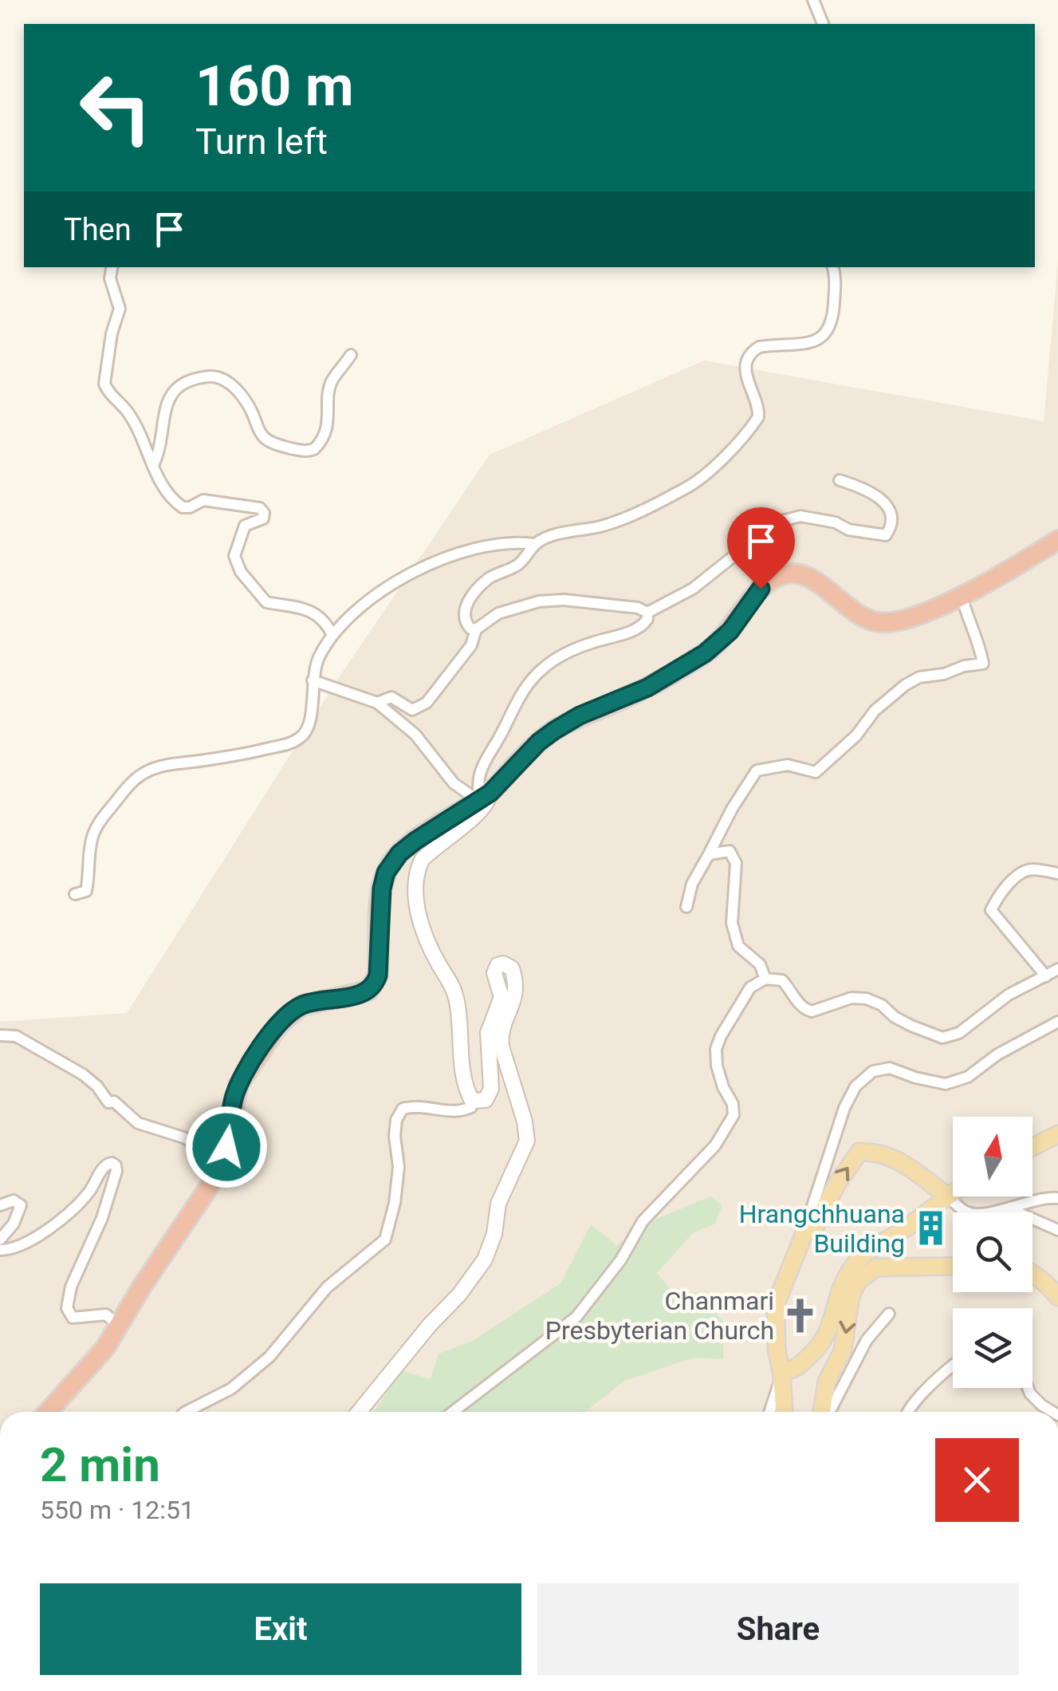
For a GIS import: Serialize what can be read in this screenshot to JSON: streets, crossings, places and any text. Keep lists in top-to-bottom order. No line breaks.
{"places":{"building":["Hrangchhuana Building"],"church":["Chanmari Presbyterian Church"]},"north":"top","page":{"turn":["160 m","Turn left"],"then":"Then","heading":["2 min","550 m · 12:51"],"buttons":["Exit","Share"]}}
